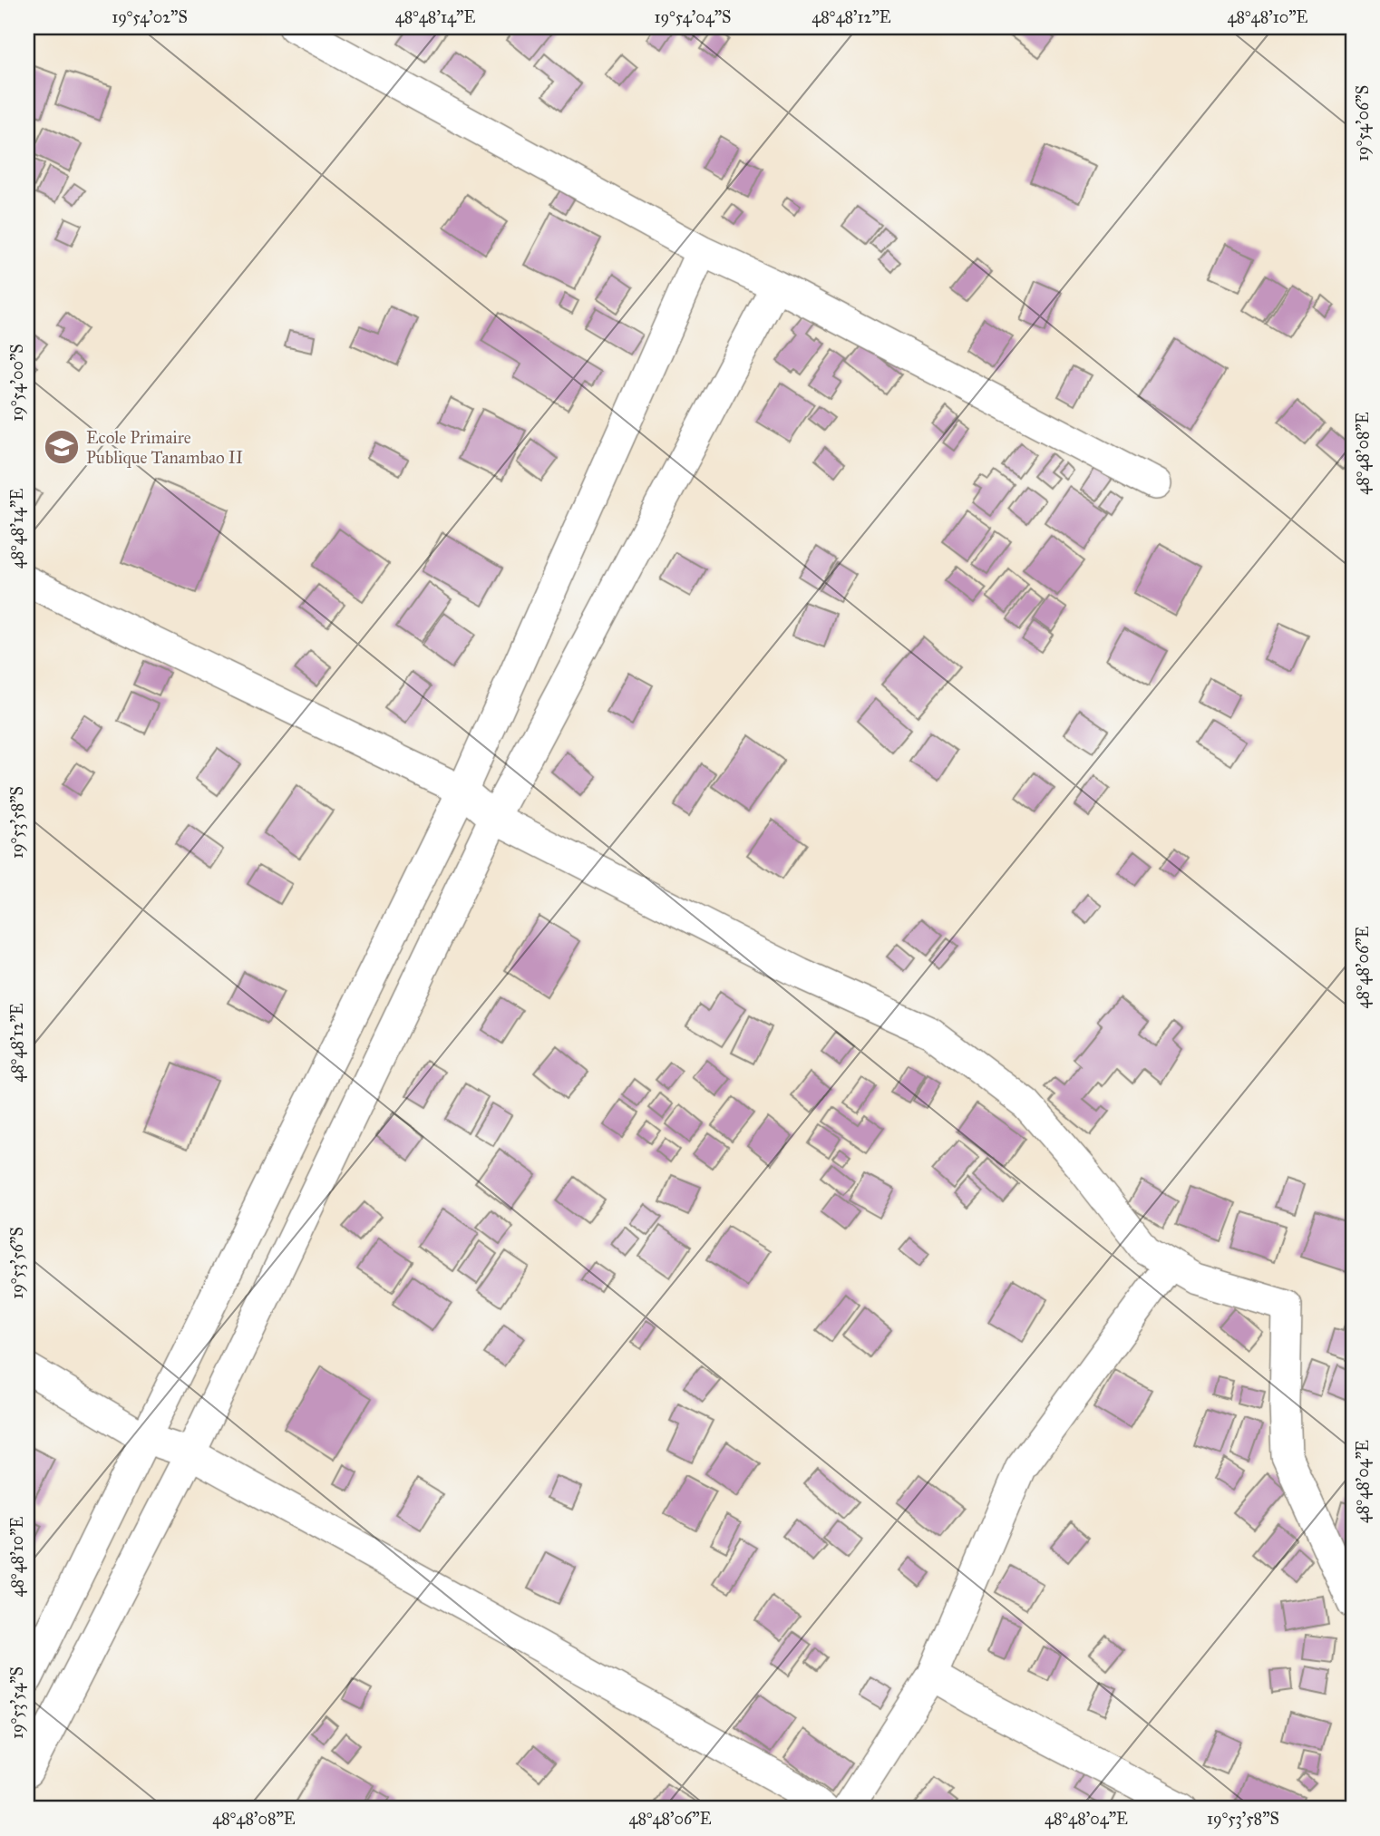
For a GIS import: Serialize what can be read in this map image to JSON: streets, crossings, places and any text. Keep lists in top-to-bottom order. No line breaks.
{"places":{"school or university":["Ecole Primaire Publique Tanambao II"]},"coordinates":["19°54'02\"S","48°48'14\"E","19°54'04\"S","48°48'12\"E","48°48'10\"E","19°54'06\"S","19°54'00\"S","48°48'08\"E","19°53'58\"S","48°48'06\"E","19°53'56\"S","48°48'04\"E","19°53'54\"S"]}
